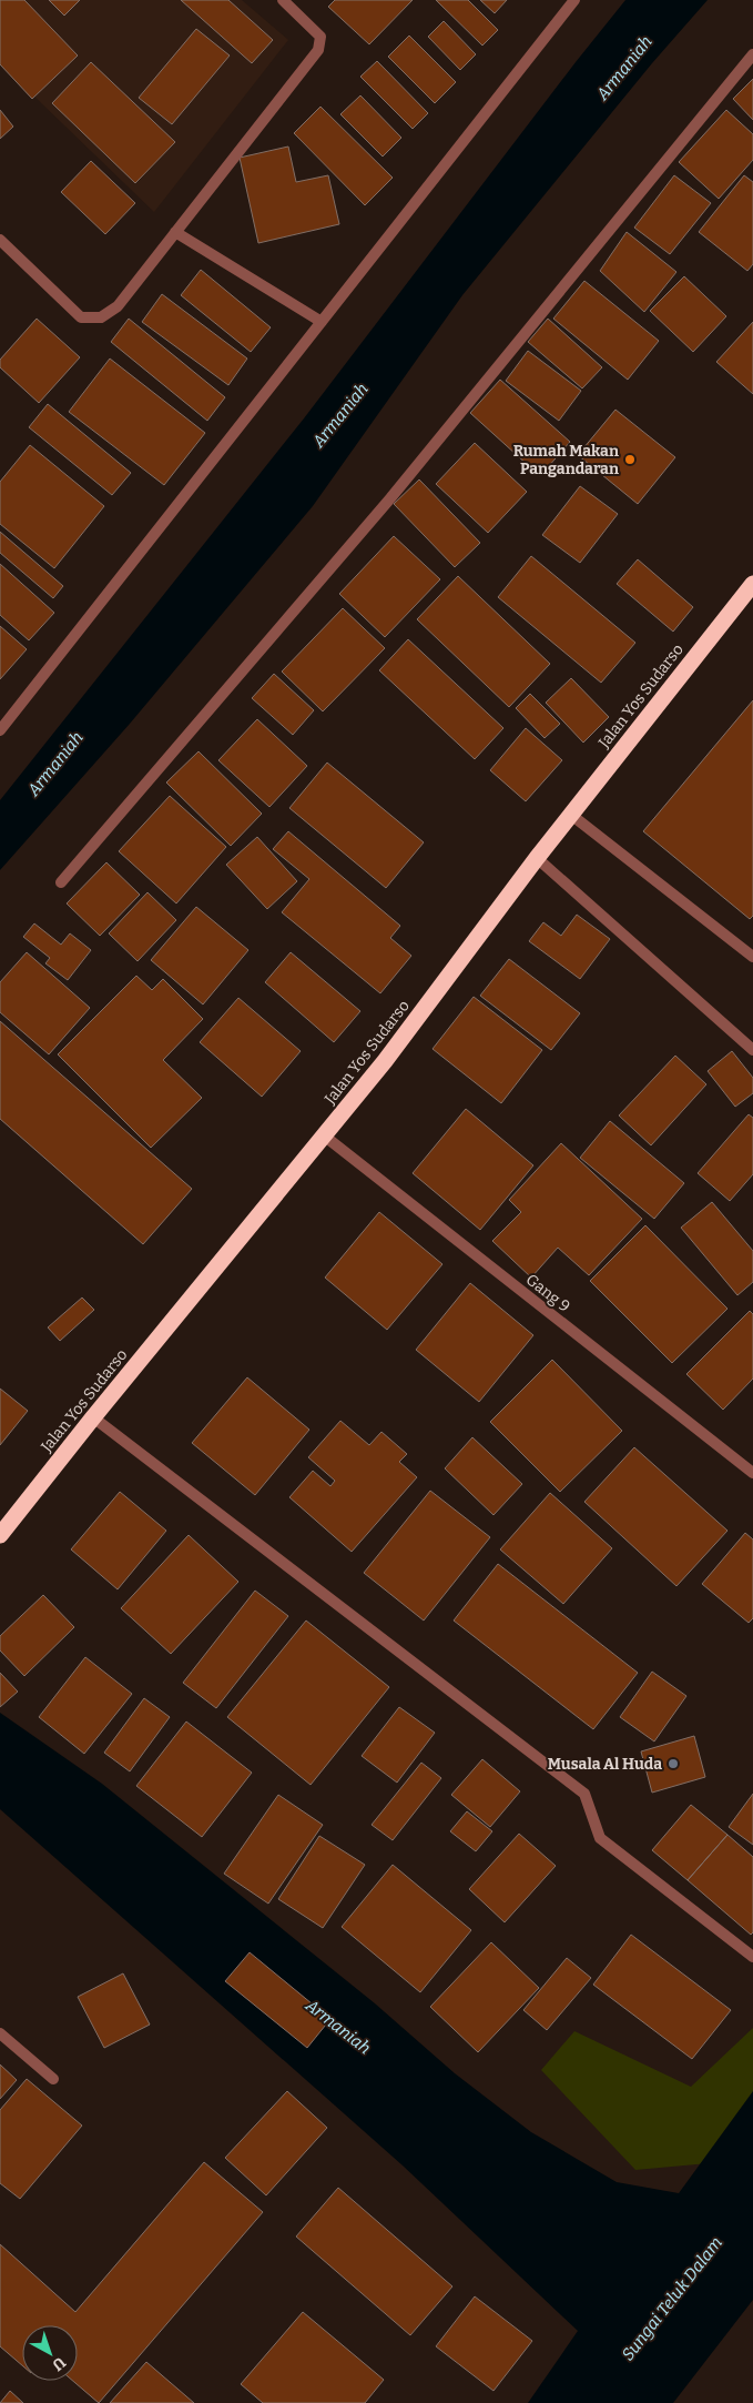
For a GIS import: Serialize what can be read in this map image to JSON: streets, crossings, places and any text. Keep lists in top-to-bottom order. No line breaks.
{"streets":{"highway":["Jalan Yos Sudarso"],"street":["Gang 9"]},"crossings":[["Jalan Yos Sudarso","Gang 9"]],"water":["Armaniah","Sungai Teluk Dalam"],"places":["Rumah Makan Pangandaran","Musala Al Huda"],"north":"bottom right"}
